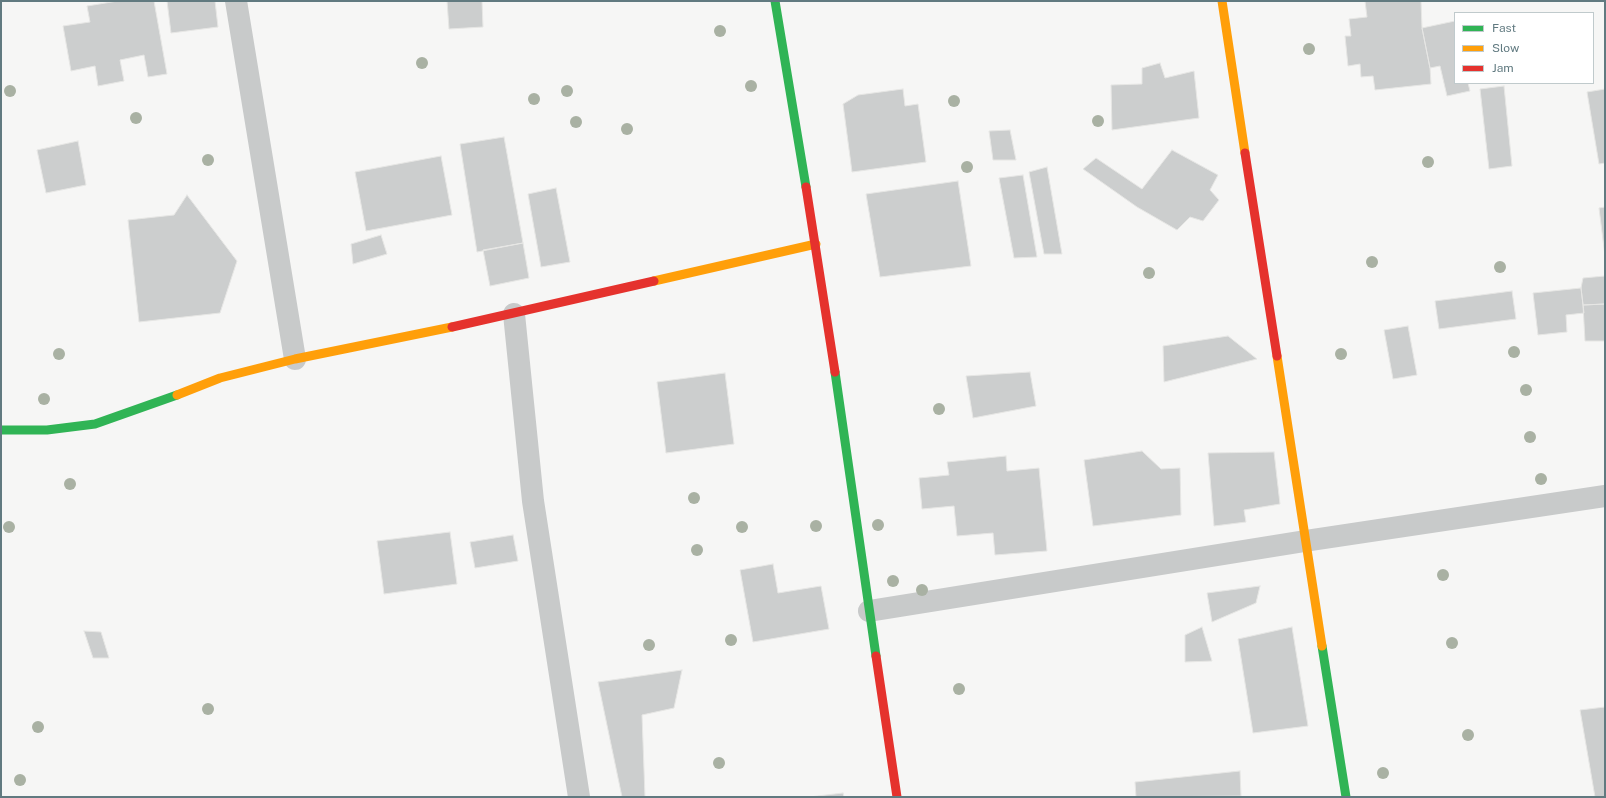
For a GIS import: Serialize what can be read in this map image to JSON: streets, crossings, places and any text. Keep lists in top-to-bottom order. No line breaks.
{"legend":["Fast","Slow","Jam"]}
